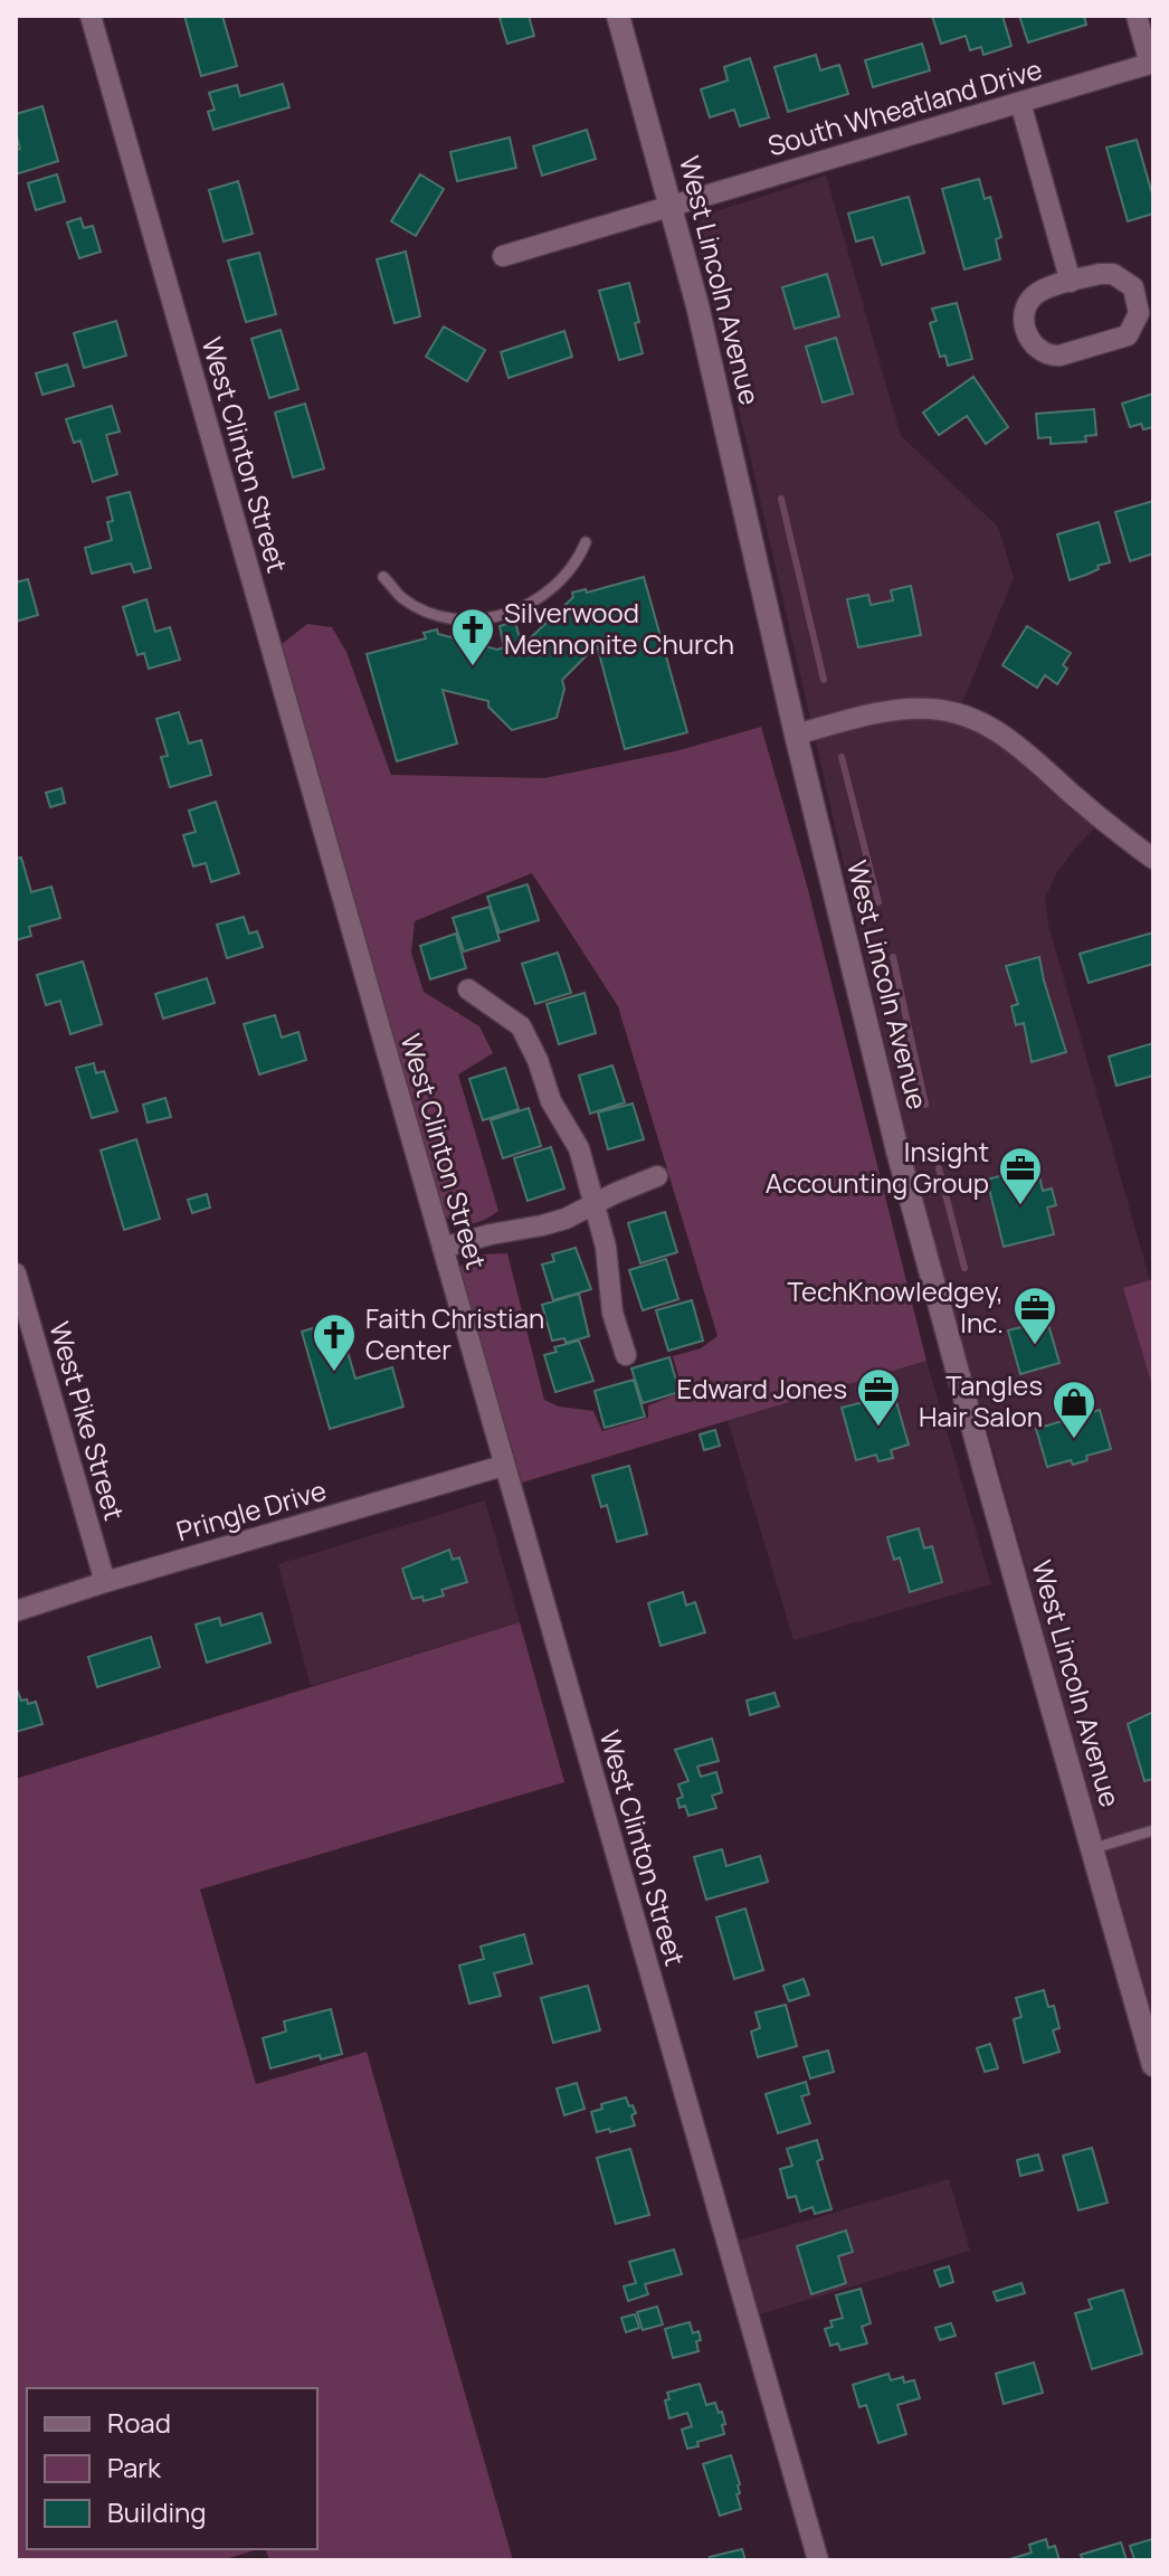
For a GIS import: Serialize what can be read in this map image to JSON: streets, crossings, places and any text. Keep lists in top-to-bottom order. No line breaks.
{"streets":{"street":["South Wheatland Drive","West Lincoln Avenue","West Clinton Street","West Pike Street","Pringle Drive"]},"crossings":[["South Wheatland Drive","West Lincoln Avenue"],["West Clinton Street","Pringle Drive"],["West Pike Street","Pringle Drive"]],"places":{"church":["Silverwood Mennonite Church","Faith Christian Center"],"office":["Insight Accounting Group","TechKnowledgey, Inc.","Edward Jones"],"shop":["Tangles Hair Salon"]},"legend":["Road","Park","Building"]}
